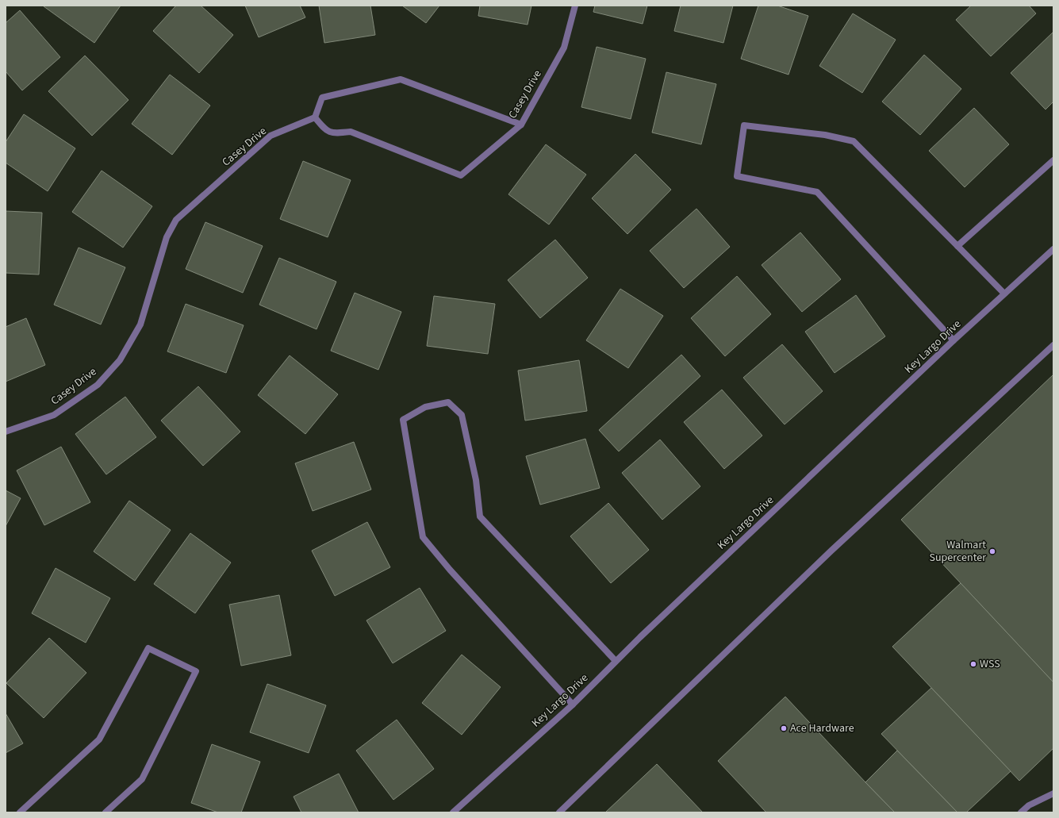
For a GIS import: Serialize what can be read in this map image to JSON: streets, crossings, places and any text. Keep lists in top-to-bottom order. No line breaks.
{"streets":{"street":["Casey Drive","Key Largo Drive"]},"places":["Walmart Supercenter","WSS","Ace Hardware"]}
